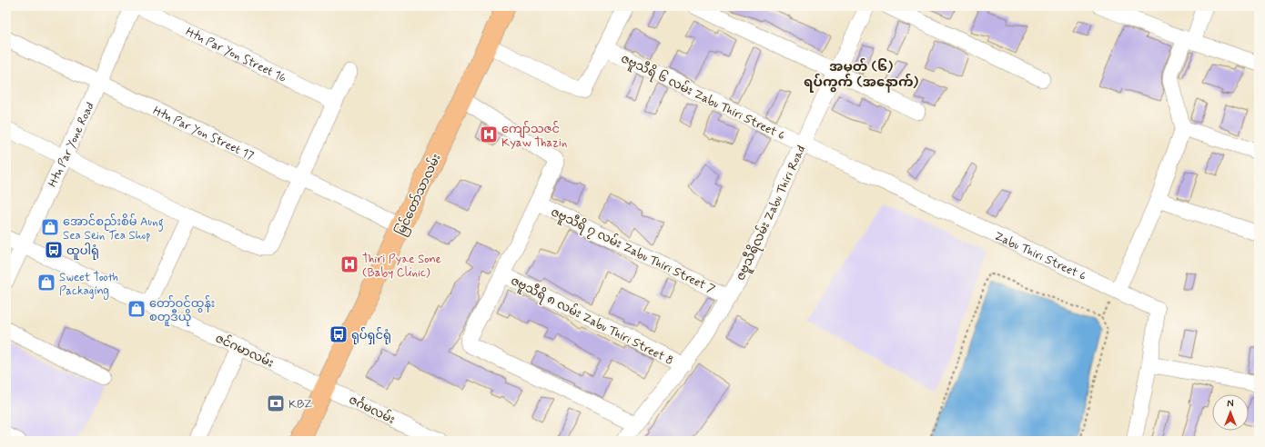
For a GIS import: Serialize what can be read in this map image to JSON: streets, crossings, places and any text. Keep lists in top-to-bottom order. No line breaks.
{"streets":{"main road":["မြင်တော်သာလမ်း"],"street":["Htu Par Yon Street 16","ဇဗူသီရိ ၆ လမ်း Zabu Thiri Street 6","Htu Par Yon Street 17","Htu Par Yone Road","ဇဗူသီရိလမ်း Zabu Thiri Road","ဇဗူသီရိ ၇ လမ်း Zabu Thiri Street 7","Zabu Thiri Street 6","ဇဗူသီရိ ၈ လမ်း Zabu Thiri Street 8","ဇင်ဂမာလမ်း","ဇင်္ဂမလမ်း"]},"crossings":[["ဇဗူသီရိ ၆ လမ်း Zabu Thiri Street 6","ဇဗူသီရိလမ်း Zabu Thiri Road"],["ဇဗူသီရိ ၆ လမ်း Zabu Thiri Street 6","Zabu Thiri Street 6"],["Htu Par Yon Street 17","Htu Par Yone Road"],["Htu Par Yon Street 17","မြင်တော်သာလမ်း"],["Htu Par Yone Road","ဇင်ဂမာလမ်း"],["မြင်တော်သာလမ်း","ဇင်ဂမာလမ်း"],["မြင်တော်သာလမ်း","ဇင်္ဂမလမ်း"],["ဇဗူသီရိလမ်း Zabu Thiri Road","ဇဗူသီရိ ၇ လမ်း Zabu Thiri Street 7"],["ဇဗူသီရိလမ်း Zabu Thiri Road","Zabu Thiri Street 6"],["ဇဗူသီရိလမ်း Zabu Thiri Road","ဇဗူသီရိ ၈ လမ်း Zabu Thiri Street 8"],["ဇင်ဂမာလမ်း","ဇင်္ဂမလမ်း"]],"districts":["အမှတ် (၆) ရပ်ကွက် (အနောက်)"],"places":{"hospital":["ကျော်သဇင် Kyaw Thazin","Thiri Pyae Sone (Baby Clinic)"],"shop":["အောင်စည်းစိမ် Aung Sea Sein Tea Shop","Sweet Tooth Packaging","တော်ဝင်ထွန်း စတူဒီယို"],"bus stop":["ထူပါရုံ","ရုပ်ရှင်ရုံ"],"bank":["KBZ"]},"north":"top"}
